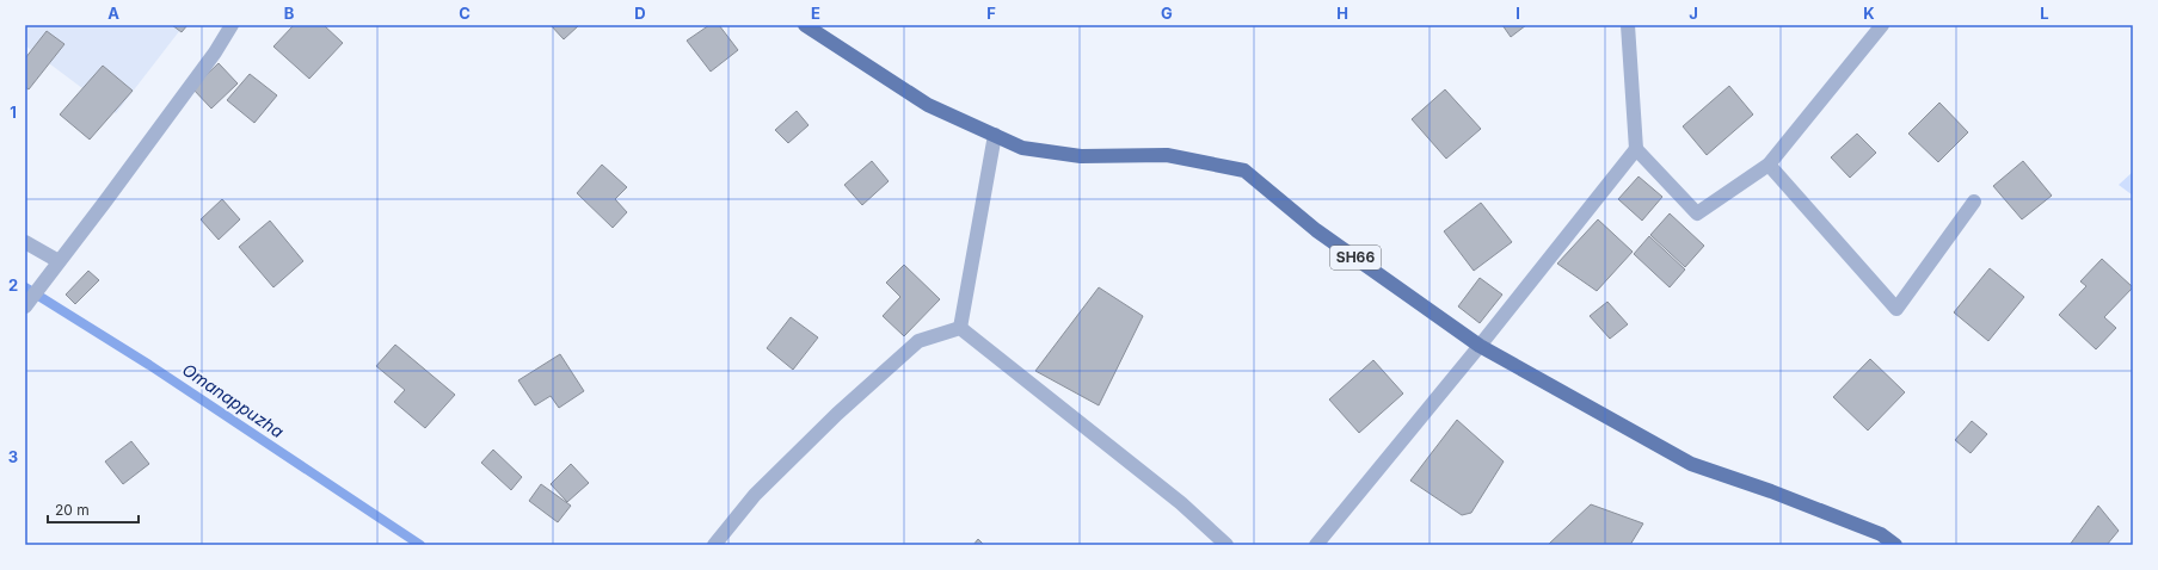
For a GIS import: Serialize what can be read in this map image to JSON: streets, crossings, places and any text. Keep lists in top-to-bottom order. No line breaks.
{"streets":{"main road":["SH66"]},"water":["Omanappuzha"],"scale_bar":"20 m","grid":{"columns":["A","B","C","D","E","F","G","H","I","J","K","L"],"rows":["1","2","3"]}}
